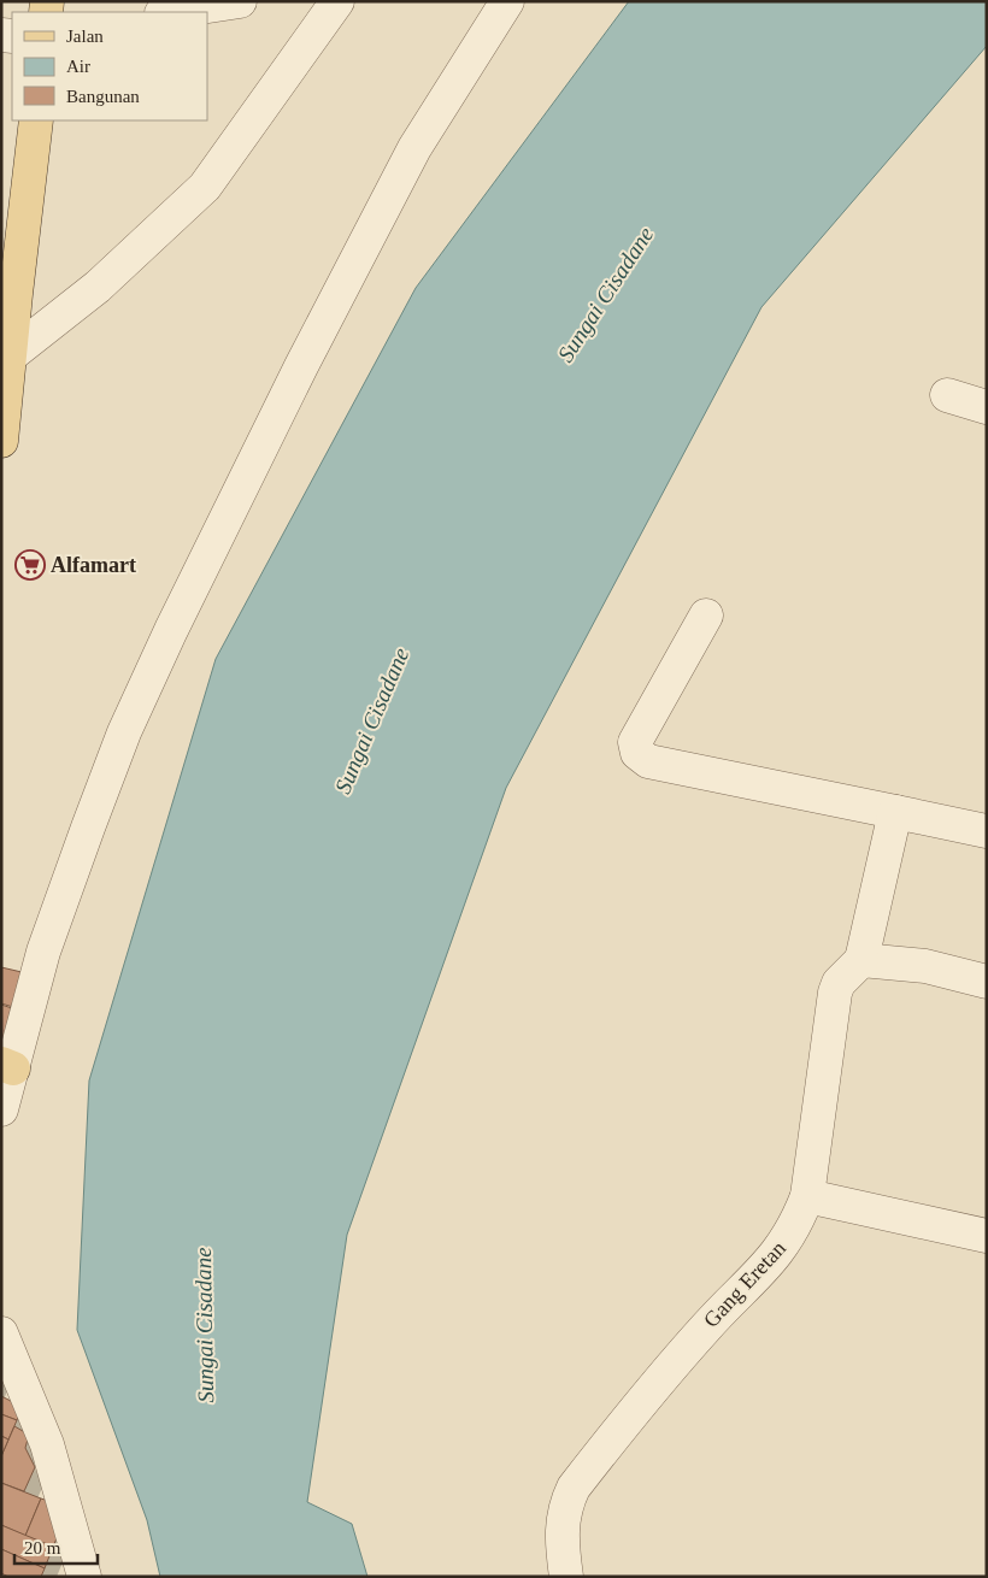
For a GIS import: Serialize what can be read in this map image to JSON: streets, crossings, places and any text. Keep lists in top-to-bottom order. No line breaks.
{"streets":{"street":["Gang Eretan"]},"water":["Sungai Cisadane"],"places":{"supermarket":["Alfamart"]},"legend":["Jalan","Air","Bangunan"],"scale_bar":"20 m"}
